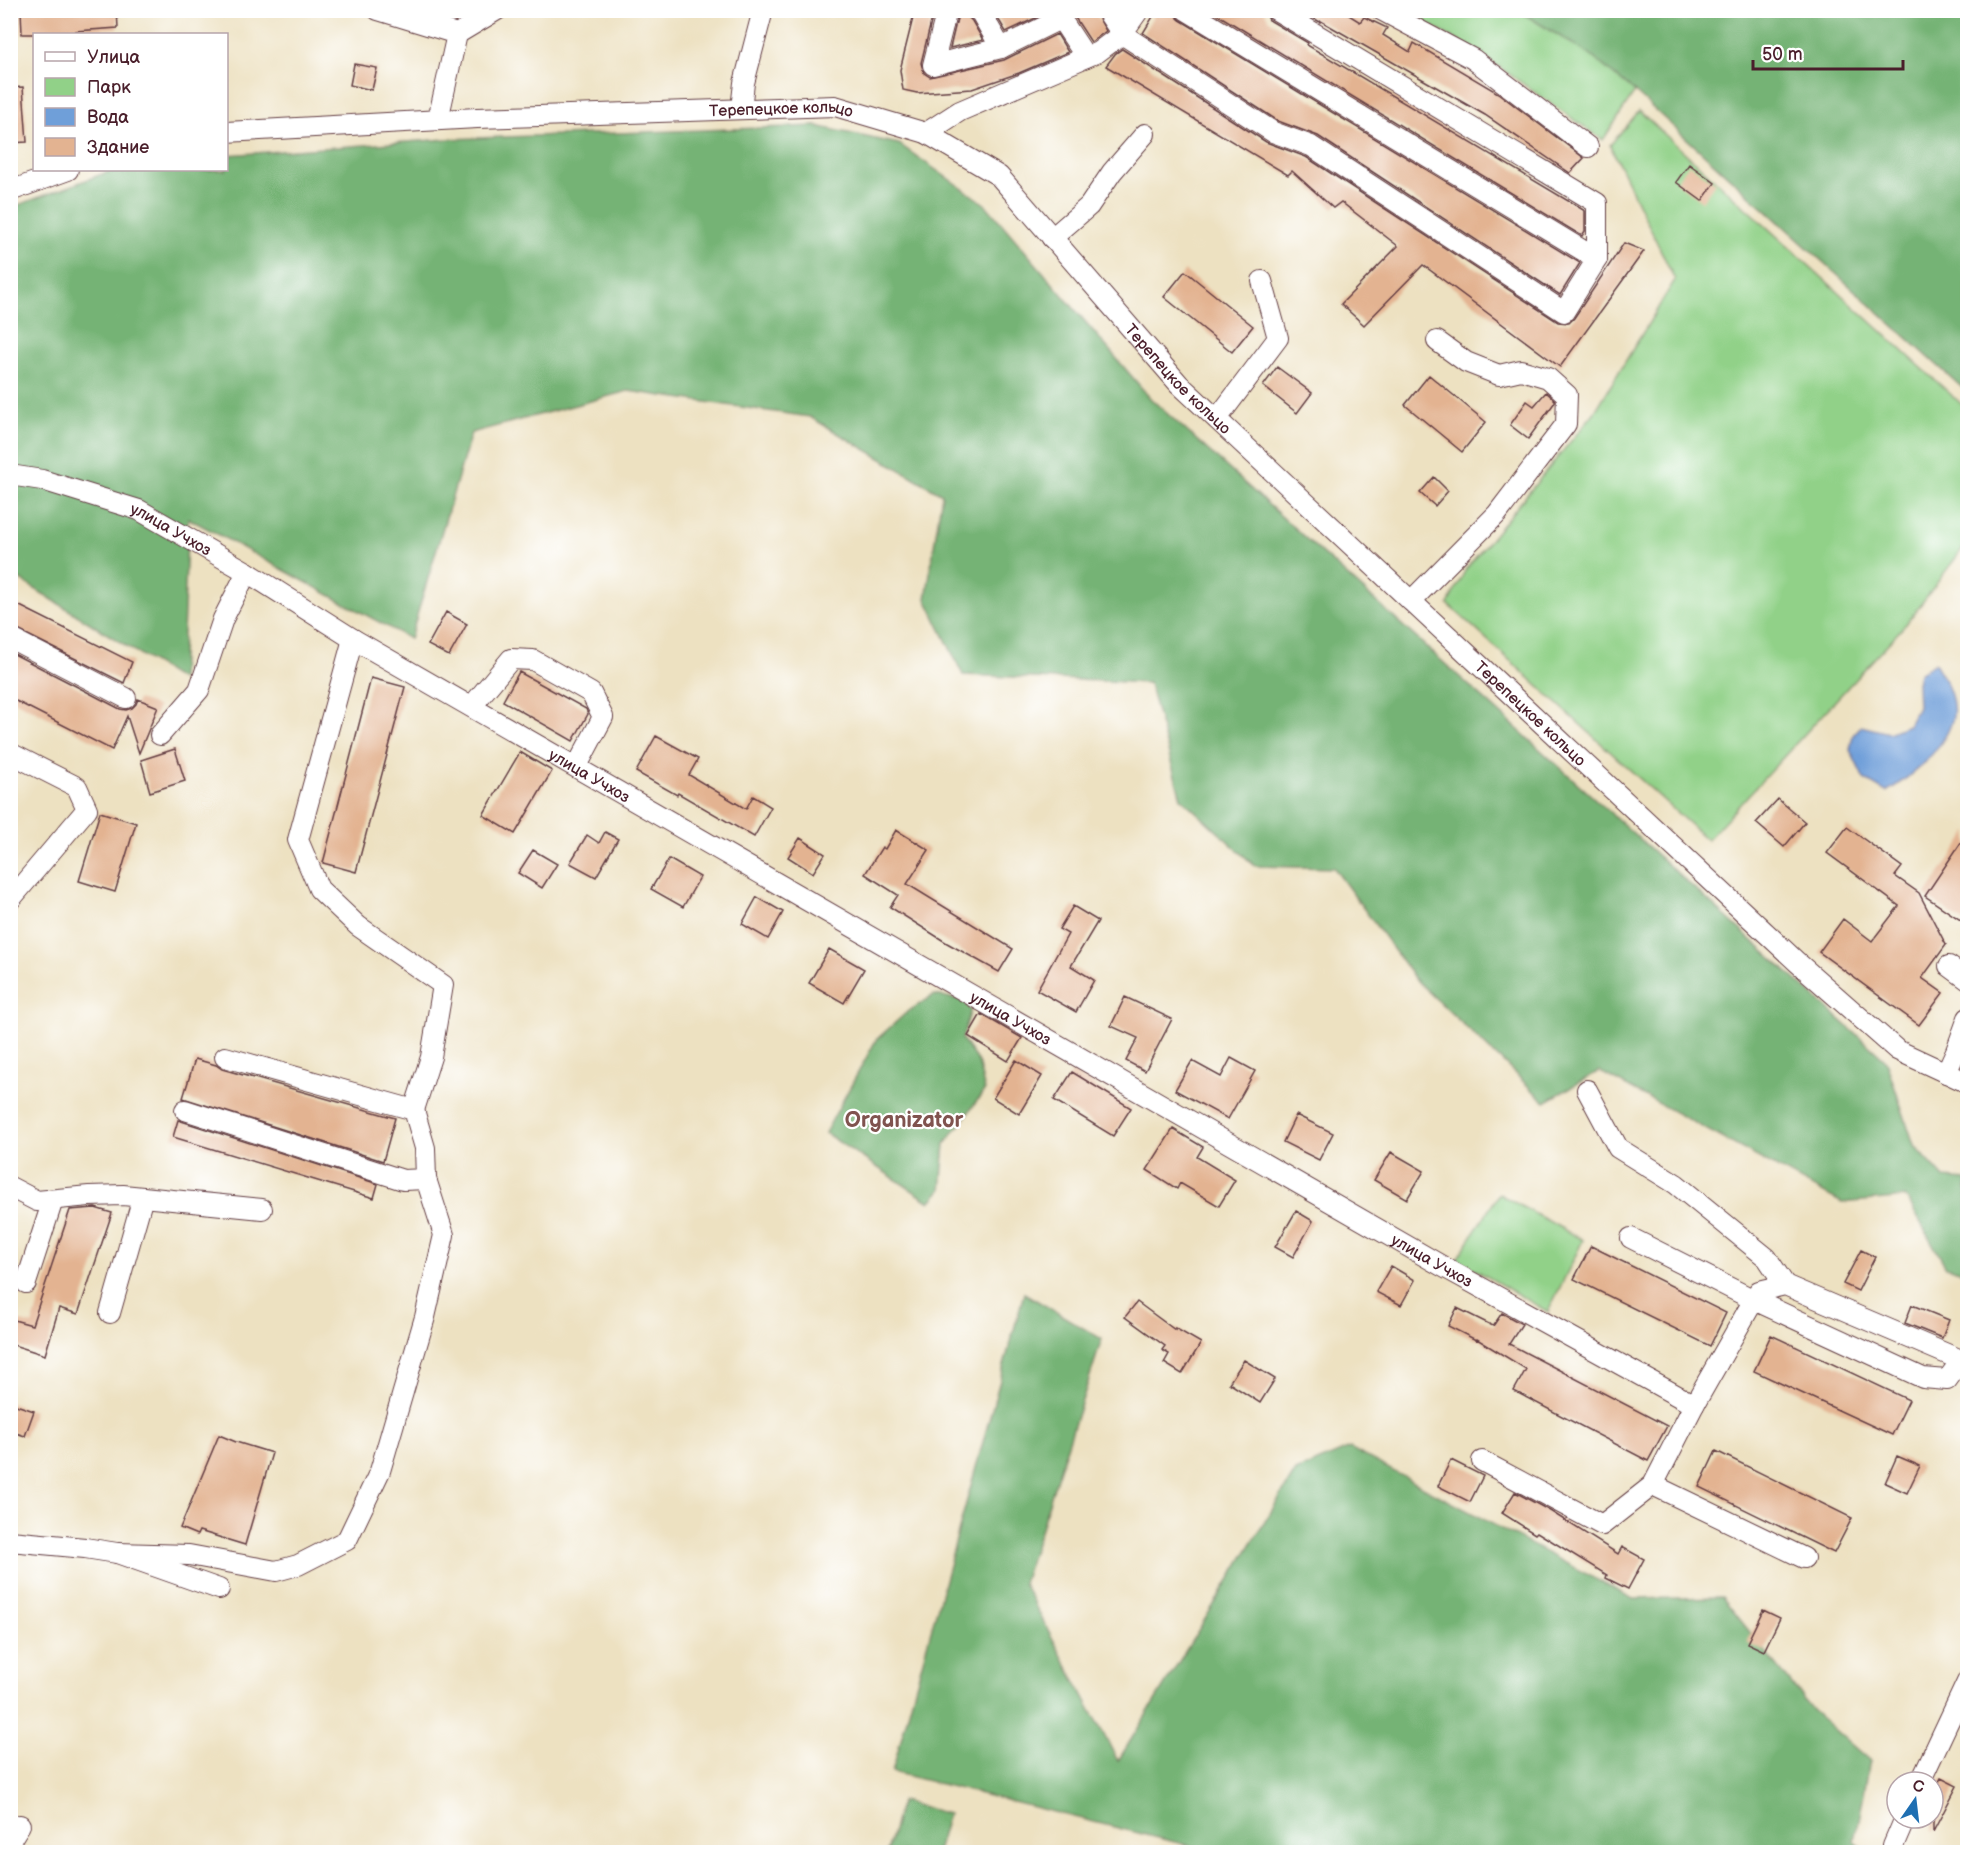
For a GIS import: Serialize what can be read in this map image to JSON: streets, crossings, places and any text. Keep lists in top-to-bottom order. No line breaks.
{"streets":{"street":["Терепецкое кольцо","улица Учхоз"]},"districts":["Organizator"],"legend":["Улица","Парк","Вода","Здание"],"scale_bar":"50 m","north":"top"}
